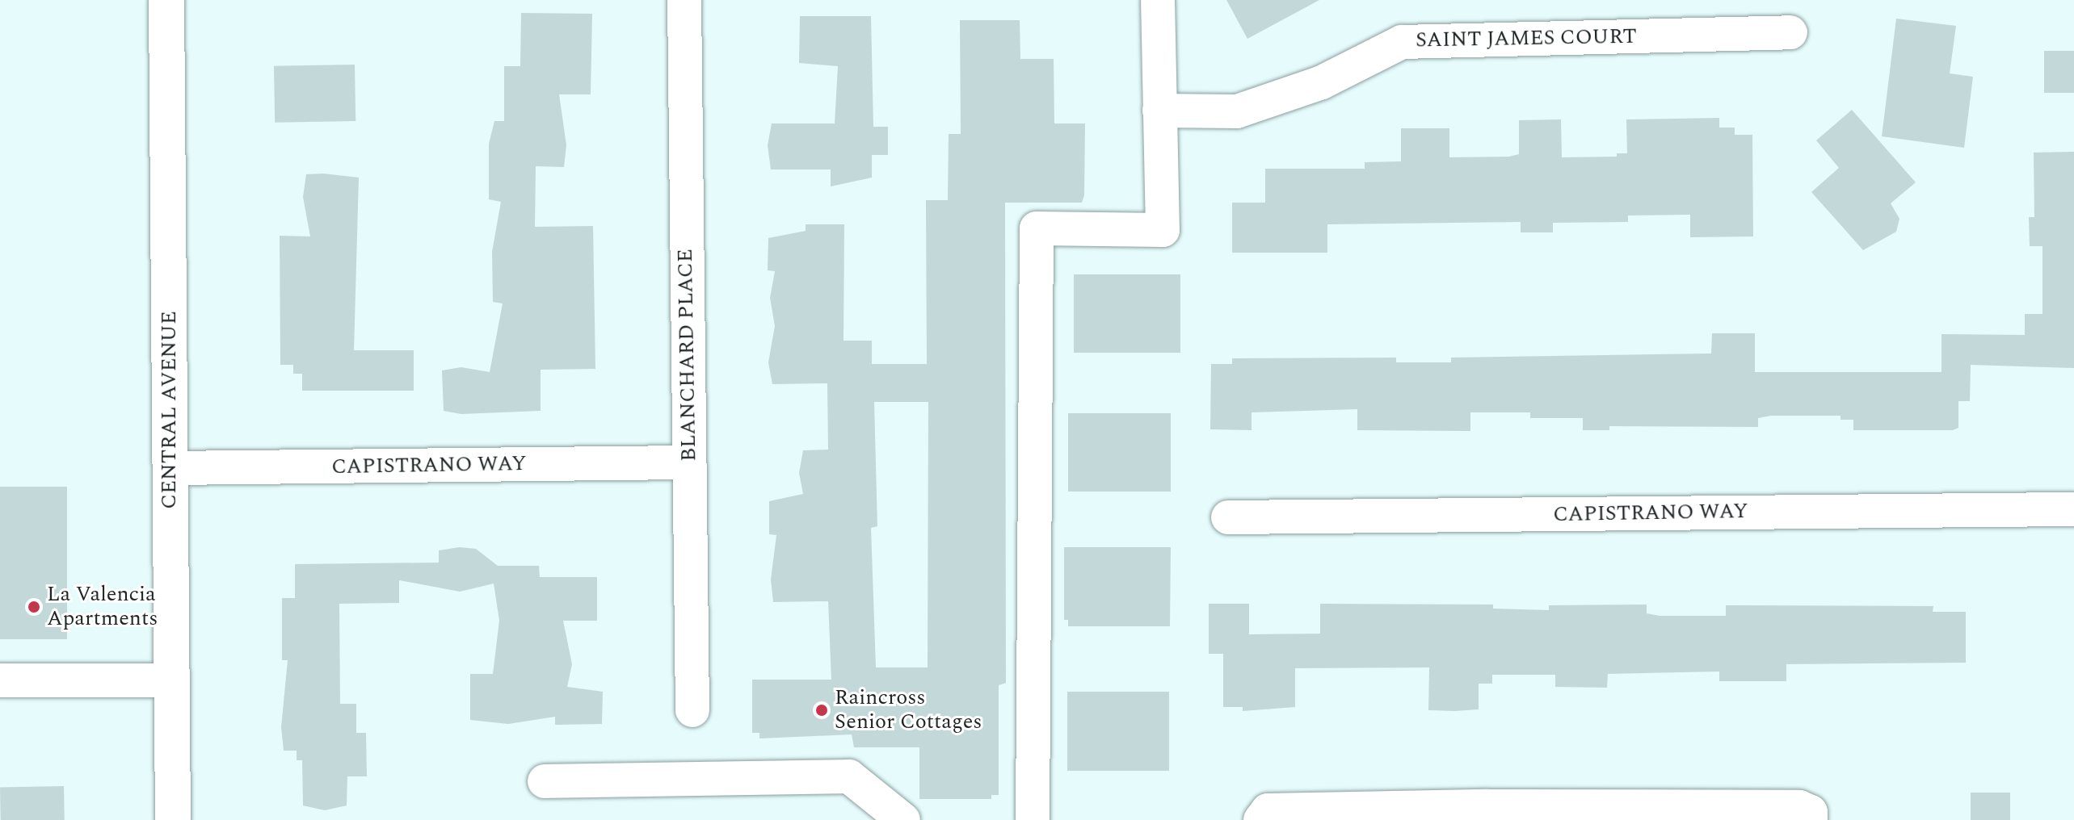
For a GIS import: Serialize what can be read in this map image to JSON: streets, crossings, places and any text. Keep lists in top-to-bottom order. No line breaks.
{"streets":{"main road":["CENTRAL AVENUE"],"street":["SAINT JAMES COURT","BLANCHARD PLACE","CAPISTRANO WAY"]},"crossings":[["BLANCHARD PLACE","CAPISTRANO WAY"],["CENTRAL AVENUE","CAPISTRANO WAY"]],"places":["La Valencia Apartments","Raincross Senior Cottages"]}
